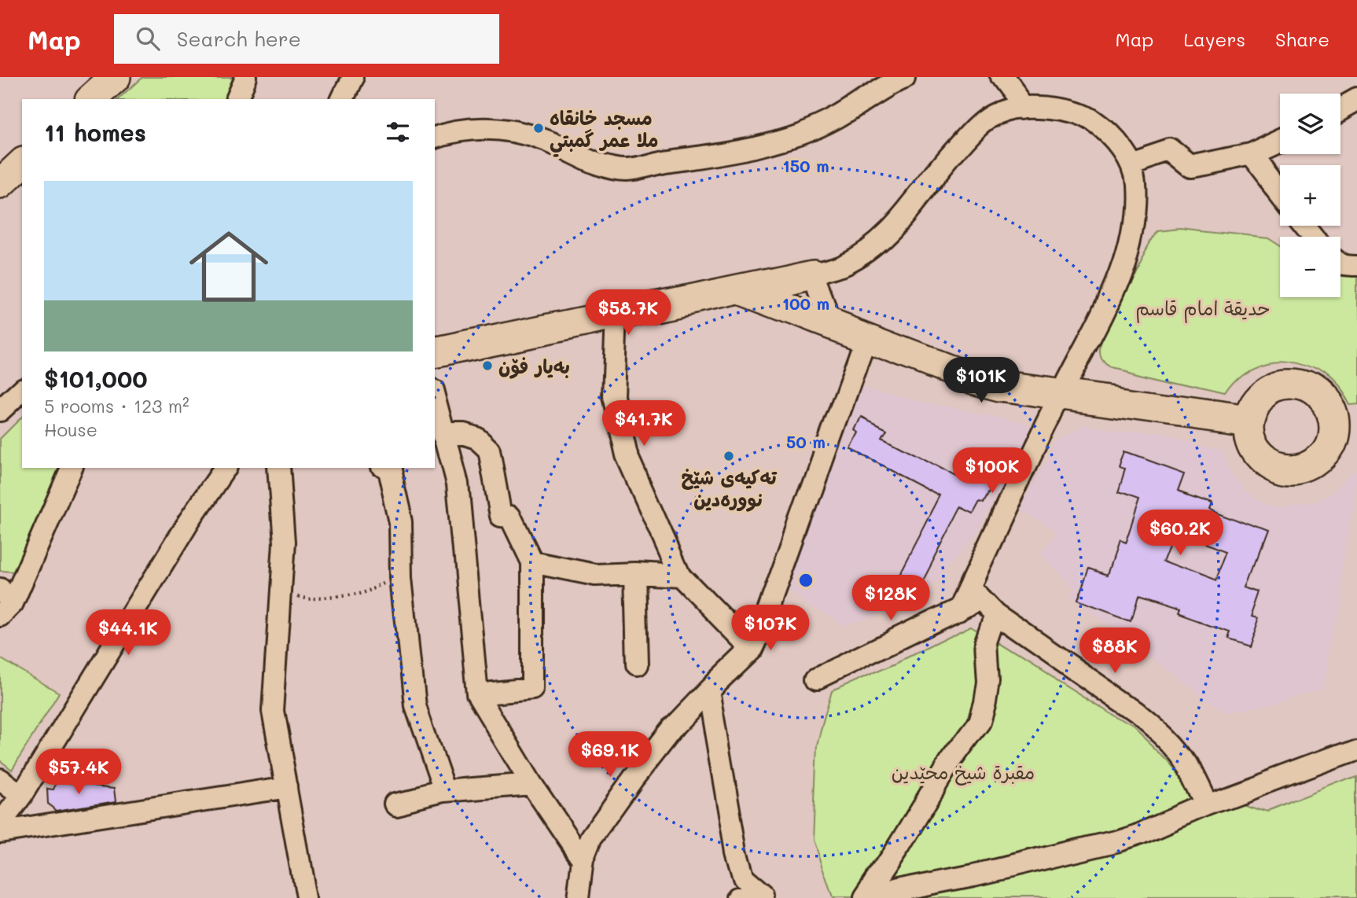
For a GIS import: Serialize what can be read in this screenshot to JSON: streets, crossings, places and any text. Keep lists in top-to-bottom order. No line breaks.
{"parks":["حديقة امام قاسم","مقبرة شيخ محێدین"],"places":["مسجد خانقاه ملا عمر گمبتي","بەیار فۆن","تەکیەی شێخ نوورەدین"],"page":{"header":"Map","search":"Search here","nav":["Map","Layers","Share"],"map_buttons":["+","−"],"heading":"11 homes","list":[{"name":"$101,000","note":"5 rooms · 123 m² · House"}],"price":["$58.7K","$101K","$41.7K","$100K","$60.2K","$128K","$107K","$44.1K","$88K","$69.1K","$57.4K"]},"rings":["150 m","100 m","50 m"]}
